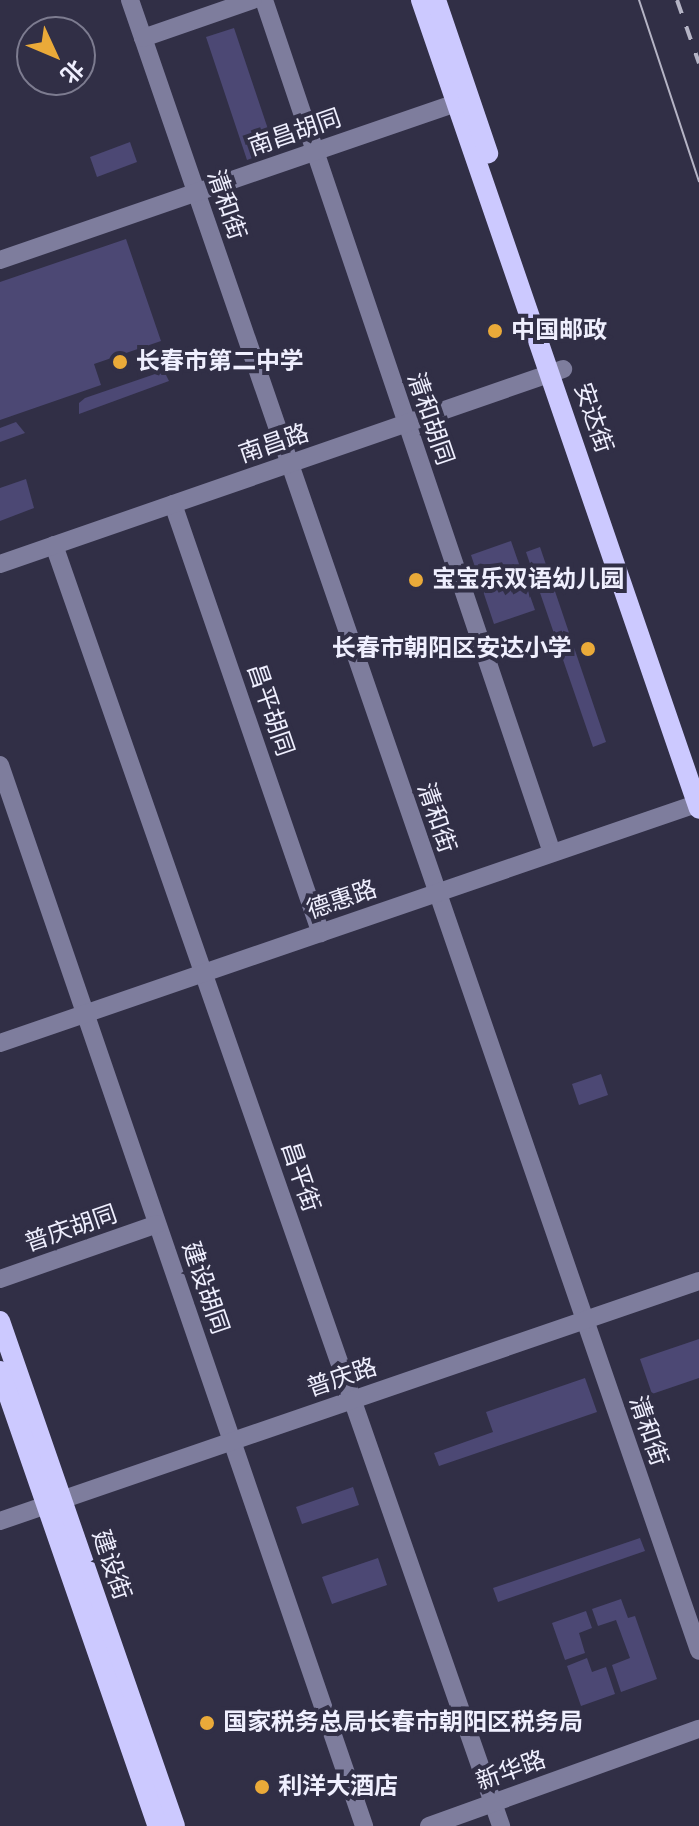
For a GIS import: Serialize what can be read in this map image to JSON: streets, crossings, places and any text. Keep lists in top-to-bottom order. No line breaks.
{"streets":{"main road":["安达街","建设街"],"street":["南昌胡同","清和街","清和胡同","南昌路","昌平胡同","德惠路","昌平街","普庆胡同","建设胡同","普庆路","新华路"]},"crossings":[["南昌胡同","清和街"],["南昌胡同","安达街"],["南昌胡同","清和胡同"],["清和街","南昌路"],["清和街","德惠路"],["清和街","普庆路"],["安达街","南昌路"],["安达街","德惠路"],["清和胡同","南昌路"],["清和胡同","德惠路"],["南昌路","昌平胡同"],["南昌路","昌平街"],["昌平胡同","德惠路"],["德惠路","昌平街"],["德惠路","建设胡同"],["昌平街","普庆路"],["昌平街","新华路"],["普庆胡同","建设胡同"],["建设胡同","普庆路"],["普庆路","建设街"]],"places":["中国邮政","长春市第二中学","宝宝乐双语幼儿园","长春市朝阳区安达小学","国家税务总局长春市朝阳区税务局","利洋大酒店"],"north":"bottom right"}
